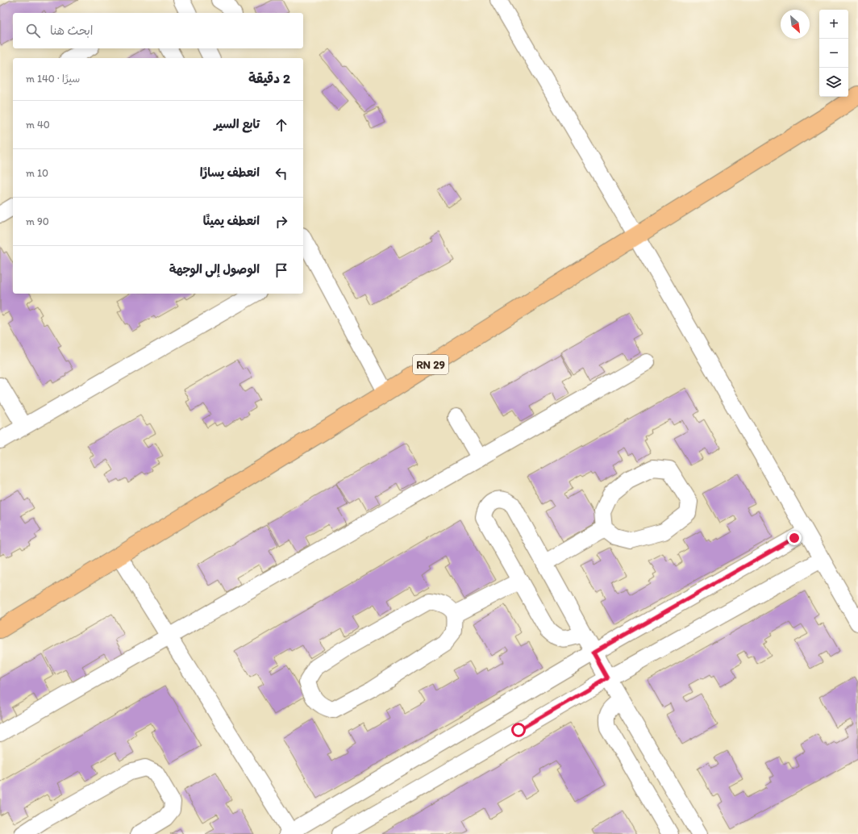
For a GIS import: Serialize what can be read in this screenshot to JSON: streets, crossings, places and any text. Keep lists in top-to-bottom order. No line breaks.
{"streets":{"main road":["RN 29"]},"north":"bottom right","page":{"map_buttons":["+","−"],"search":"ابحث هنا","heading":["2 دقيقة","سيرًا · 140 m"],"list":[["تابع السير","40 m"],["انعطف يسارًا","10 m"],["انعطف يمينًا","90 m"],"الوصول إلى الوجهة"]}}
